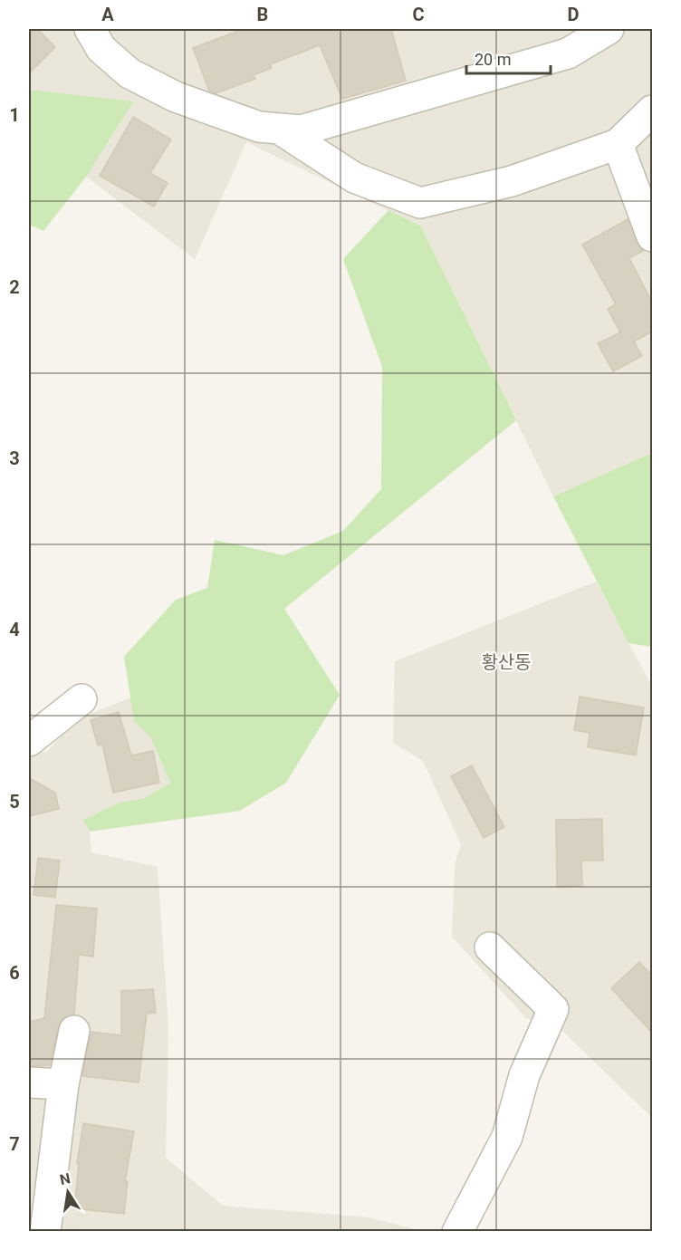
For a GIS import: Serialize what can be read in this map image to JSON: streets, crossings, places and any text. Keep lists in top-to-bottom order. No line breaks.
{"districts":["황산동"],"scale_bar":"20 m","north":"top","grid":{"columns":["A","B","C","D"],"rows":["1","2","3","4","5","6","7"]}}
